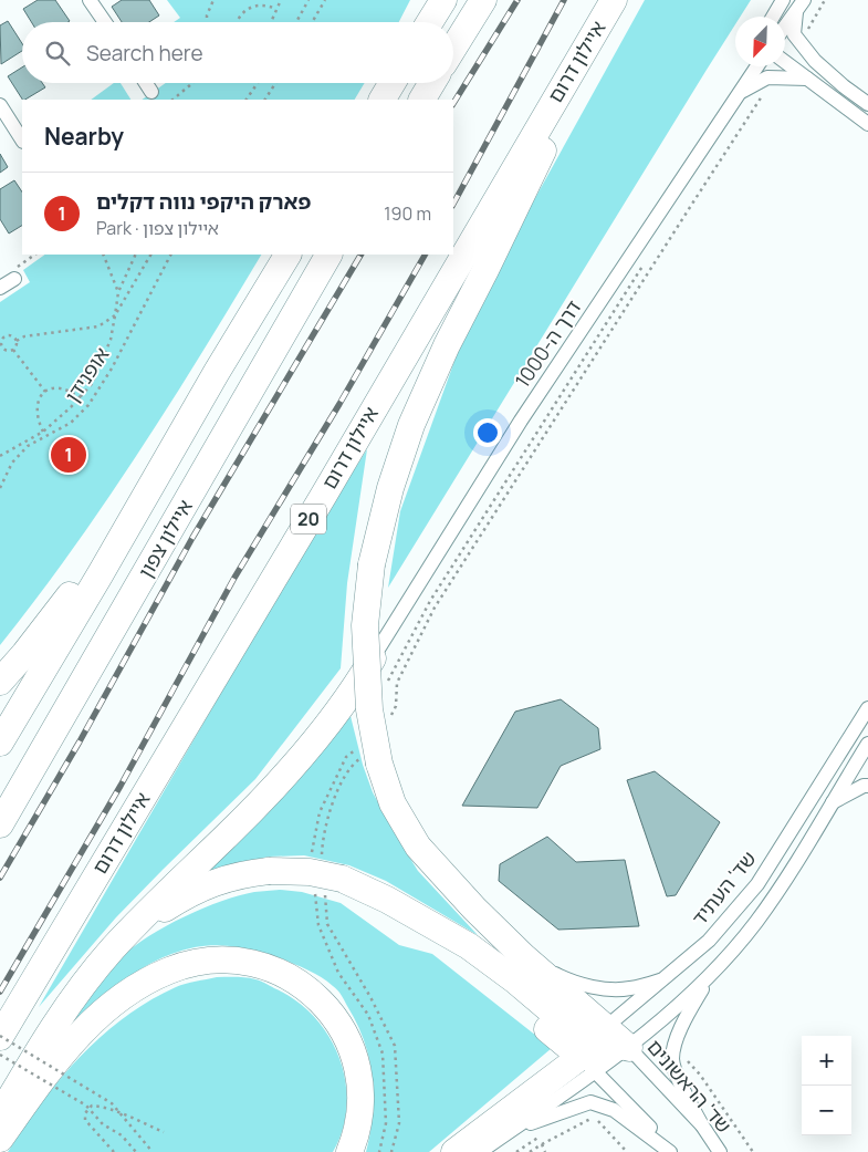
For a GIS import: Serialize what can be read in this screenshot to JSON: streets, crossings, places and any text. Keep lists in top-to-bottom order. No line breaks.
{"streets":{"highway":["איילון דרום","20","איילון צפון"],"street":["דרך ה-1000","שד' העתיד","שד' הראשונים"],"path":["אופנידן"]},"crossings":[["שד' העתיד","שד' הראשונים"]],"north":"bottom left","page":{"search":"Search here","heading":"Nearby","list":[{"mark":"1","name":"פארק היקפי נווה דקלים","note":"Park · איילון צפון","value":"190 m"}],"pins":"1","map_buttons":["+","−"]}}
